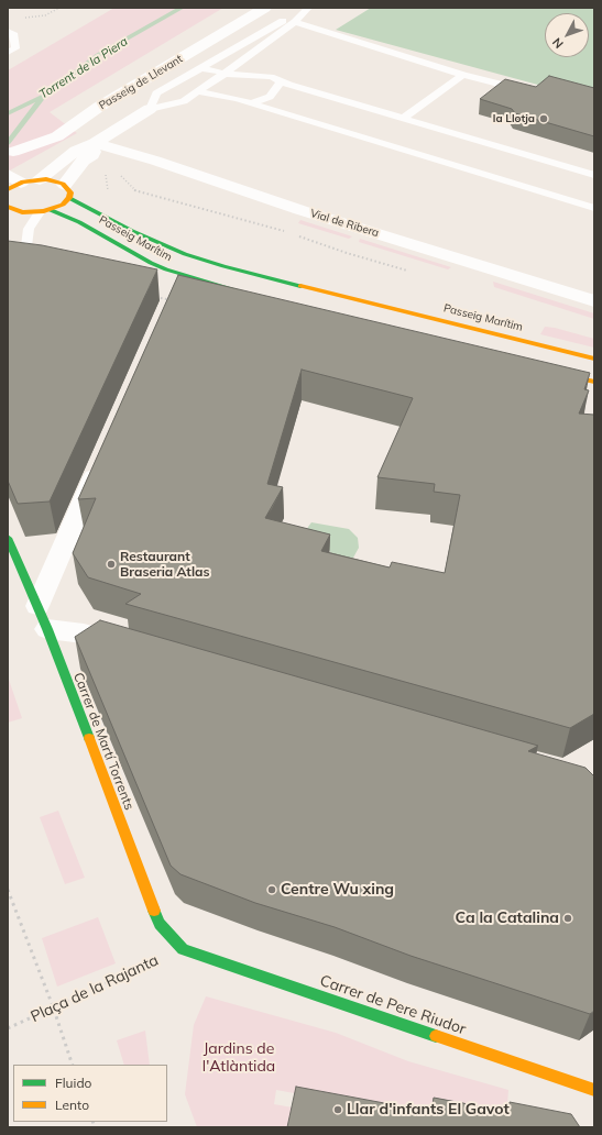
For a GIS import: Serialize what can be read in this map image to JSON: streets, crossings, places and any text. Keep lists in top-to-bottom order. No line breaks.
{"streets":{"street":["Passeig de Llevant","Vial de Ribera","Passeig Marítim","Carrer de Martí Torrents","Carrer de Pere Riudor"],"path":["Plaça de la Rajanta"]},"crossings":[["Carrer de Martí Torrents","Plaça de la Rajanta"],["Carrer de Martí Torrents","Carrer de Pere Riudor"],["Plaça de la Rajanta","Carrer de Pere Riudor"]],"water":["Torrent de la Piera"],"parks":["Jardins de l'Atlàntida"],"places":["la Llotja","Restaurant Braseria Atlas","Centre Wu xing","Ca la Catalina","Llar d'infants El Gavot"],"legend":["Fluido","Lento"],"north":"bottom left"}
